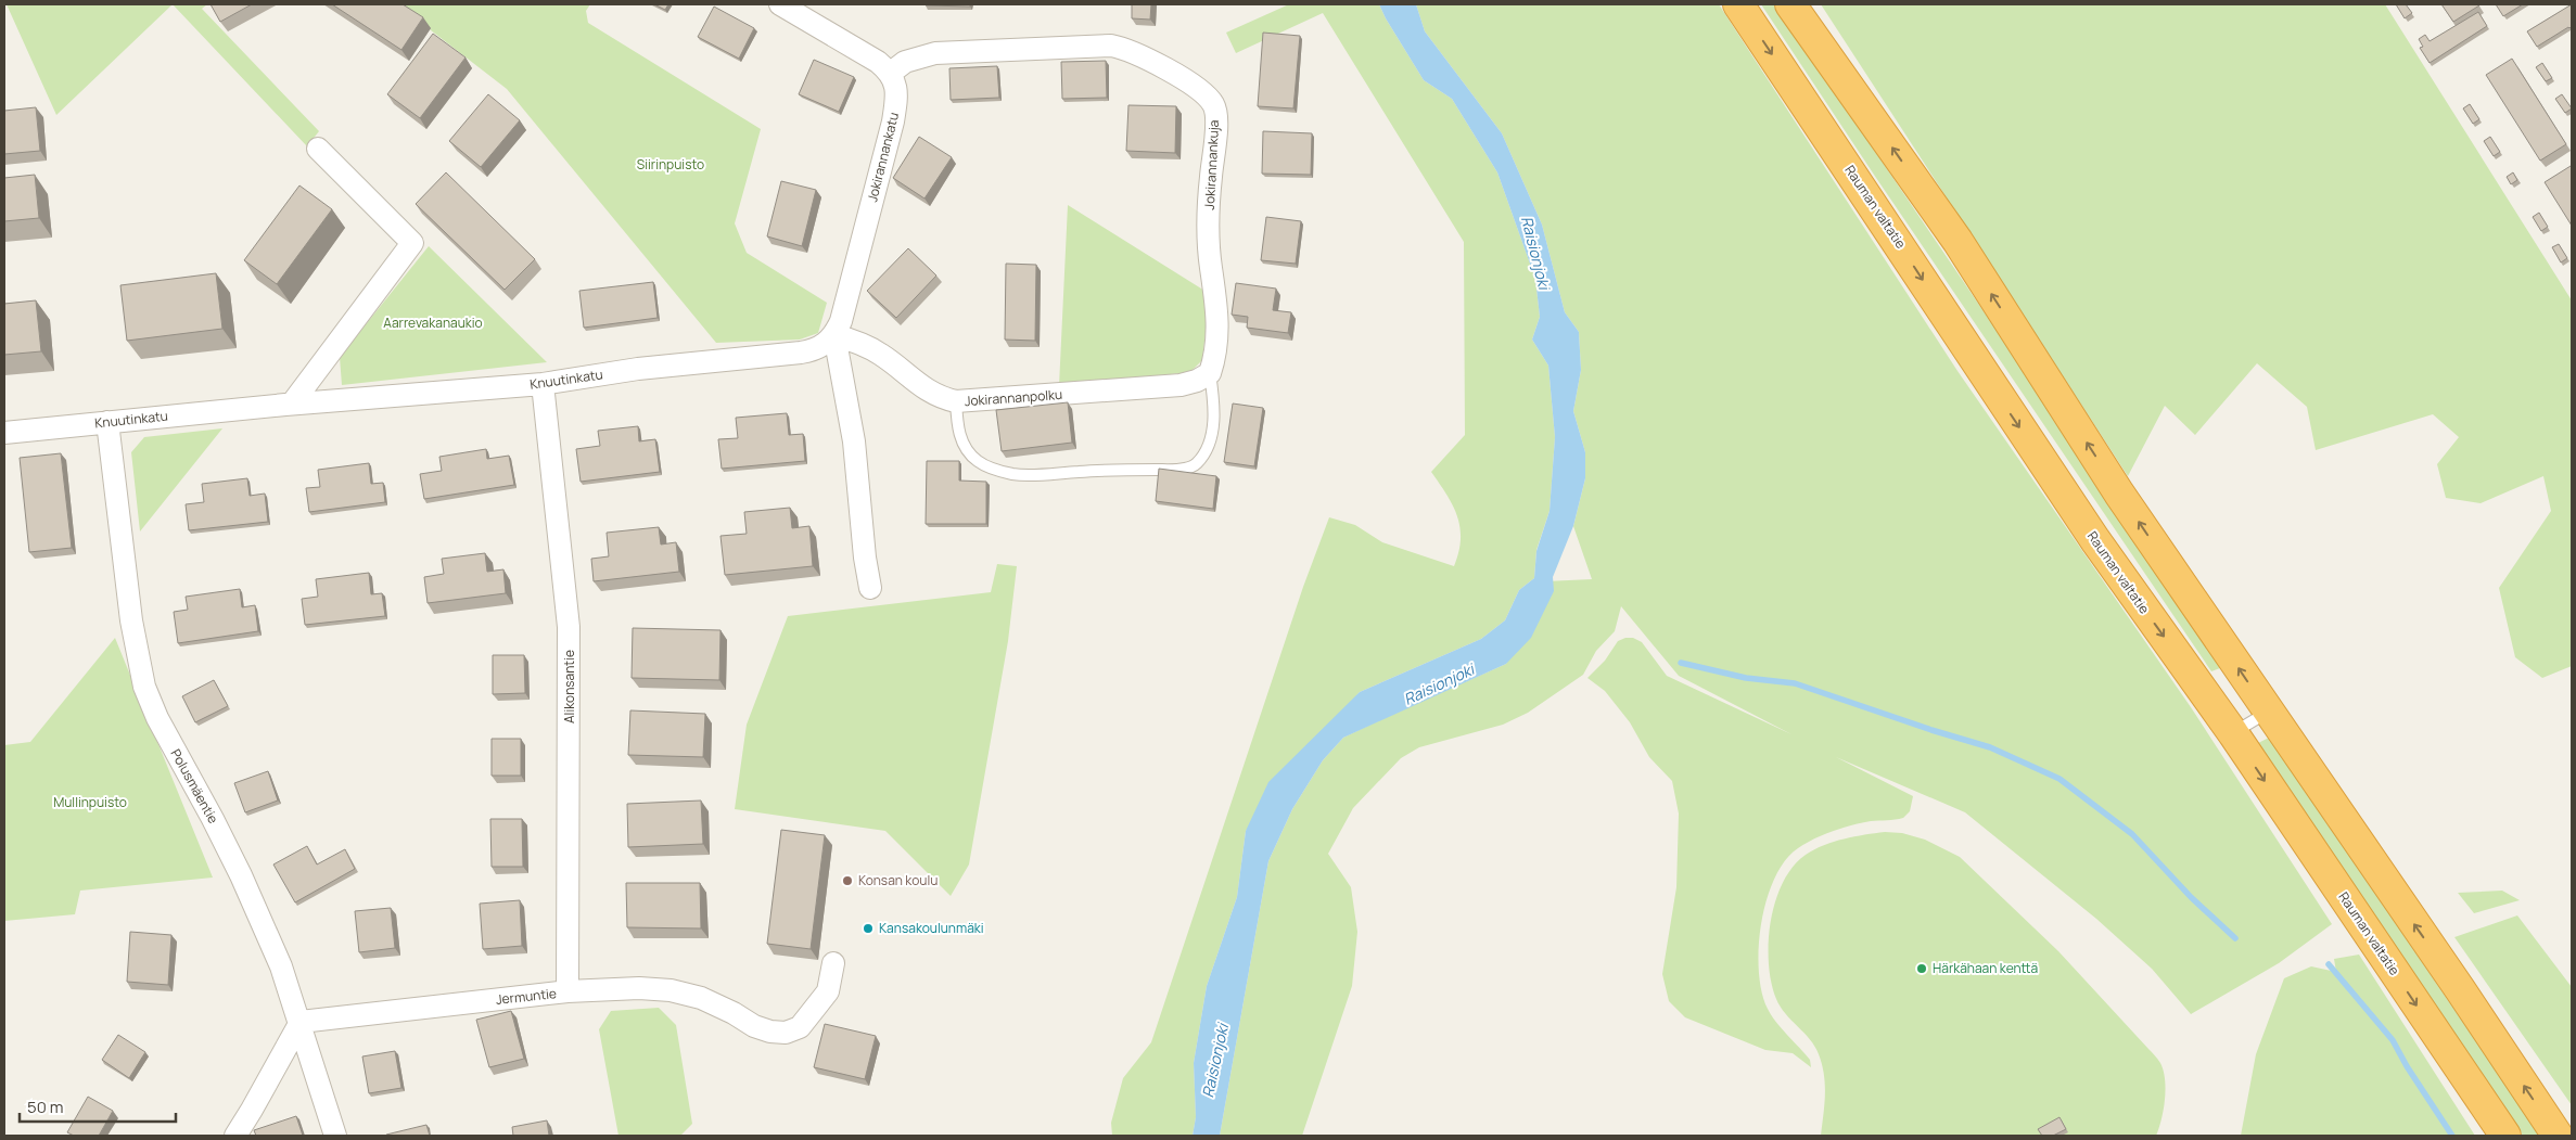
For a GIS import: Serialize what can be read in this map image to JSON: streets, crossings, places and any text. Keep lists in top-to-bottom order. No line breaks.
{"streets":{"highway":["Rauman valtatie"],"street":["Jokirannankatu","Jokirannankuja","Knuutinkatu","Jokirannanpolku","Alikonsantie","Polusmäentie","Jermuntie"]},"crossings":[["Jokirannankatu","Jokirannankuja"],["Jokirannankatu","Knuutinkatu"],["Jokirannankatu","Jokirannanpolku"],["Jokirannankuja","Jokirannanpolku"],["Knuutinkatu","Jokirannanpolku"],["Knuutinkatu","Alikonsantie"],["Knuutinkatu","Polusmäentie"],["Alikonsantie","Jermuntie"],["Polusmäentie","Jermuntie"]],"water":["Raisionjoki"],"parks":["Siirinpuisto","Aarrevakanaukio","Mullinpuisto"],"places":["Konsan koulu","Kansakoulunmäki","Härkähaan kenttä"],"scale_bar":"50 m"}
